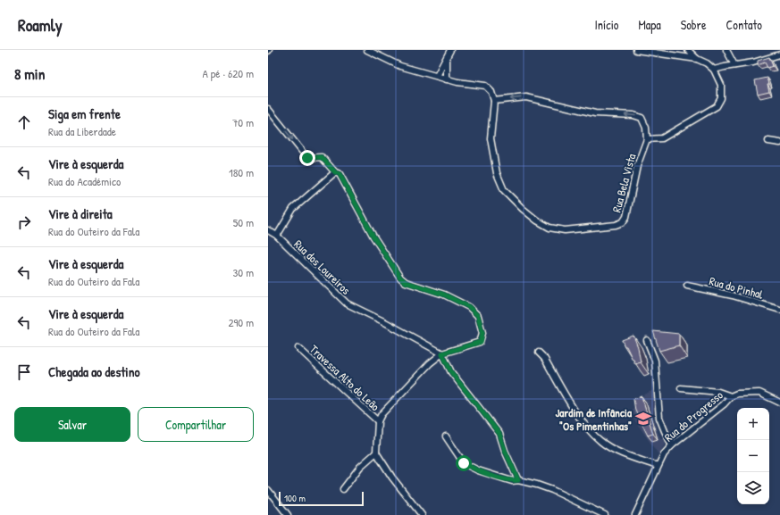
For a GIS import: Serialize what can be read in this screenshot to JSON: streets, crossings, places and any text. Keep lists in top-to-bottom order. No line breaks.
{"streets":{"street":["Rua Bela Vista","Rua dos Loureiros","Rua do Pinhal","Travessa Alto do Leão","Rua do Progresso"]},"places":{"school or university":["Jardim de Infância \"Os Pimentinhas\""]},"scale_bar":"100 m","page":{"header":"Roamly","nav":["Início","Mapa","Sobre","Contato"],"heading":["8 min","A pé · 620 m"],"list":[["Siga em frente","Rua da Liberdade","70 m"],["Vire à esquerda","Rua do Académico","180 m"],["Vire à direita","Rua do Outeiro da Fala","50 m"],["Vire à esquerda","Rua do Outeiro da Fala","30 m"],["Vire à esquerda","Rua do Outeiro da Fala","290 m"],"Chegada ao destino"],"buttons":["Salvar","Compartilhar"],"map_buttons":["+","−"],"scale":"100 m"}}
